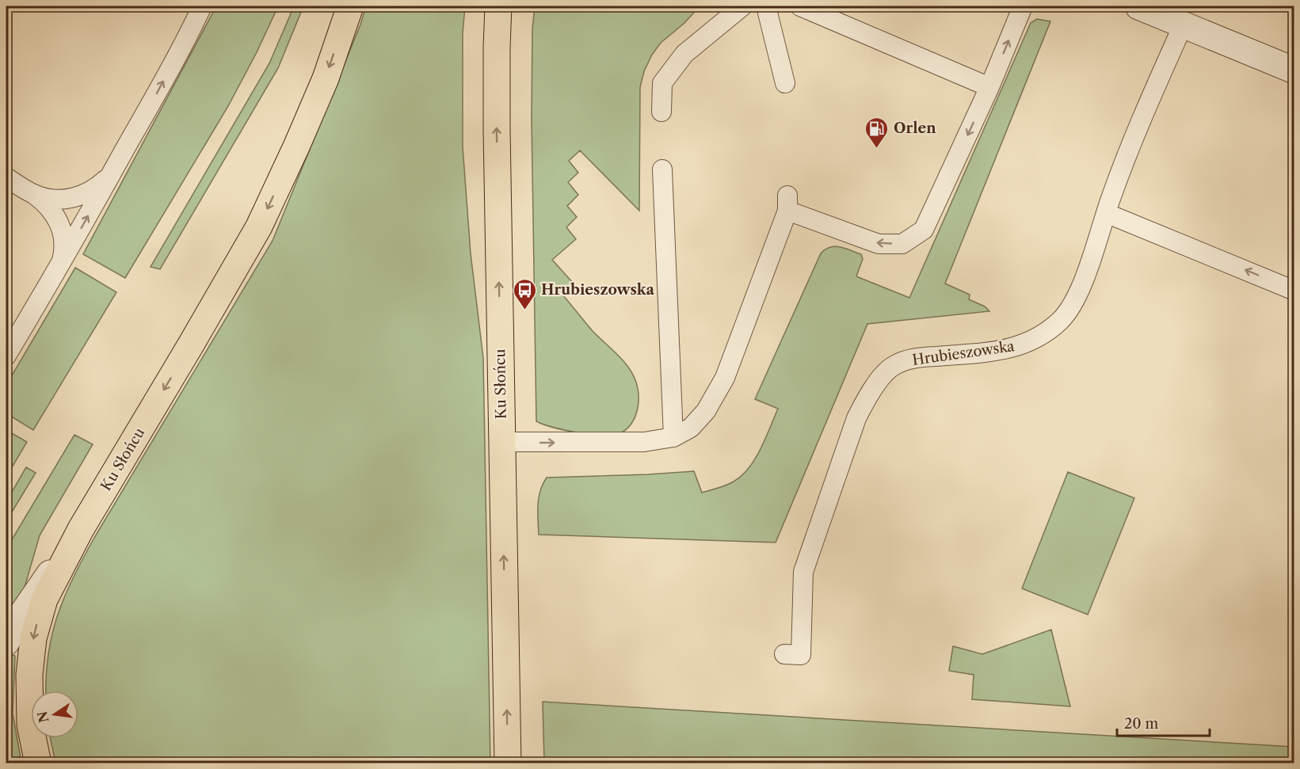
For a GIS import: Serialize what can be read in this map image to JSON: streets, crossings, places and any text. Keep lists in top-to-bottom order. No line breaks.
{"streets":{"main road":["Ku Słońcu"],"lane":["Hrubieszowska"]},"places":{"fuel station":["Orlen"],"bus stop":["Hrubieszowska"]},"scale_bar":"20 m","north":"left"}
